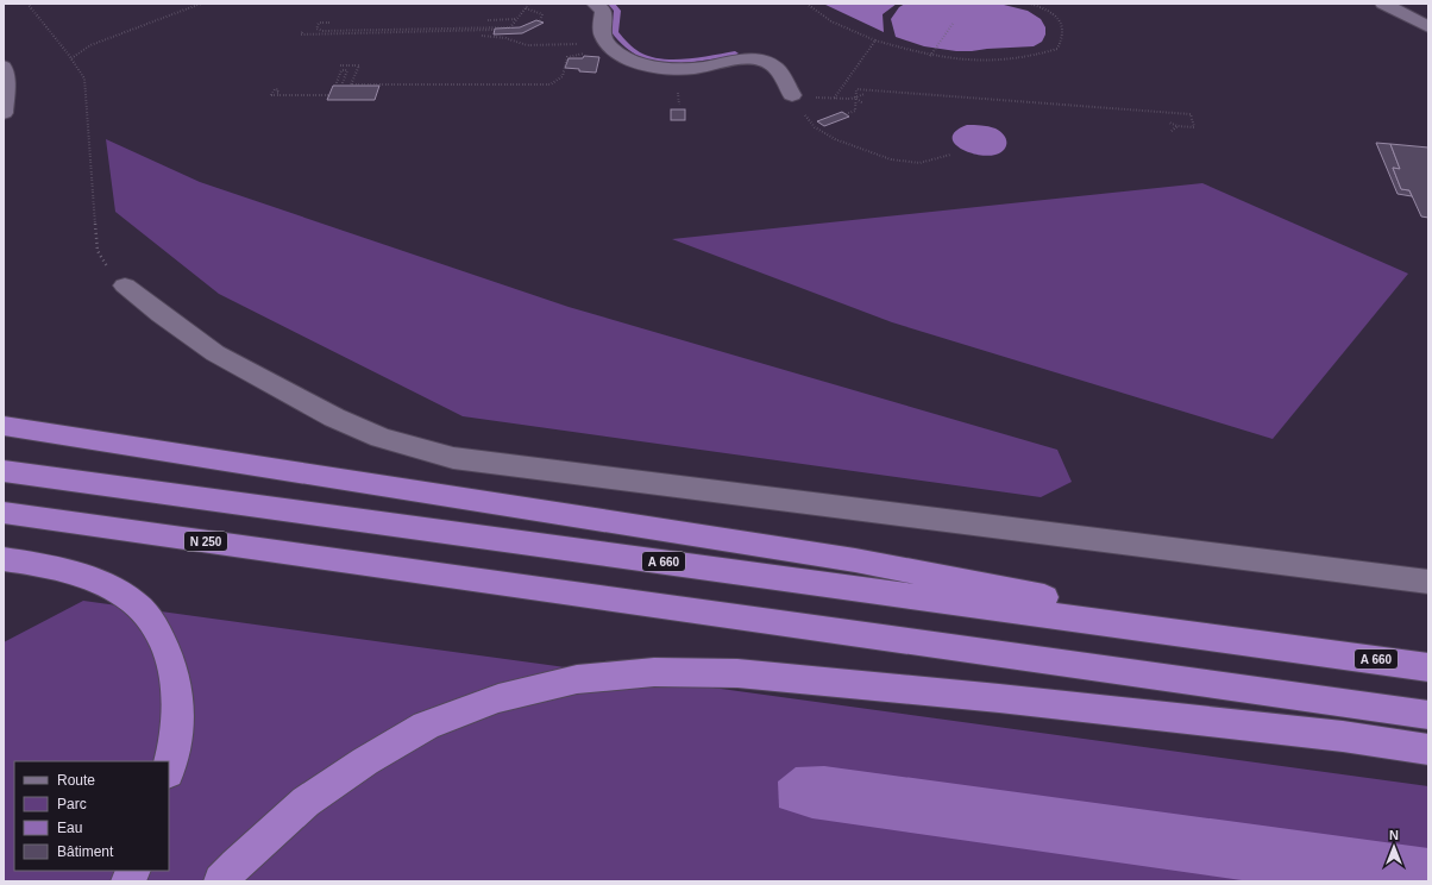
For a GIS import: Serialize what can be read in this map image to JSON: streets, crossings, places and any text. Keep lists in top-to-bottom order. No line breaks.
{"streets":{"highway":["N 250","A 660"]},"legend":["Route","Parc","Eau","Bâtiment"],"north":"top"}
